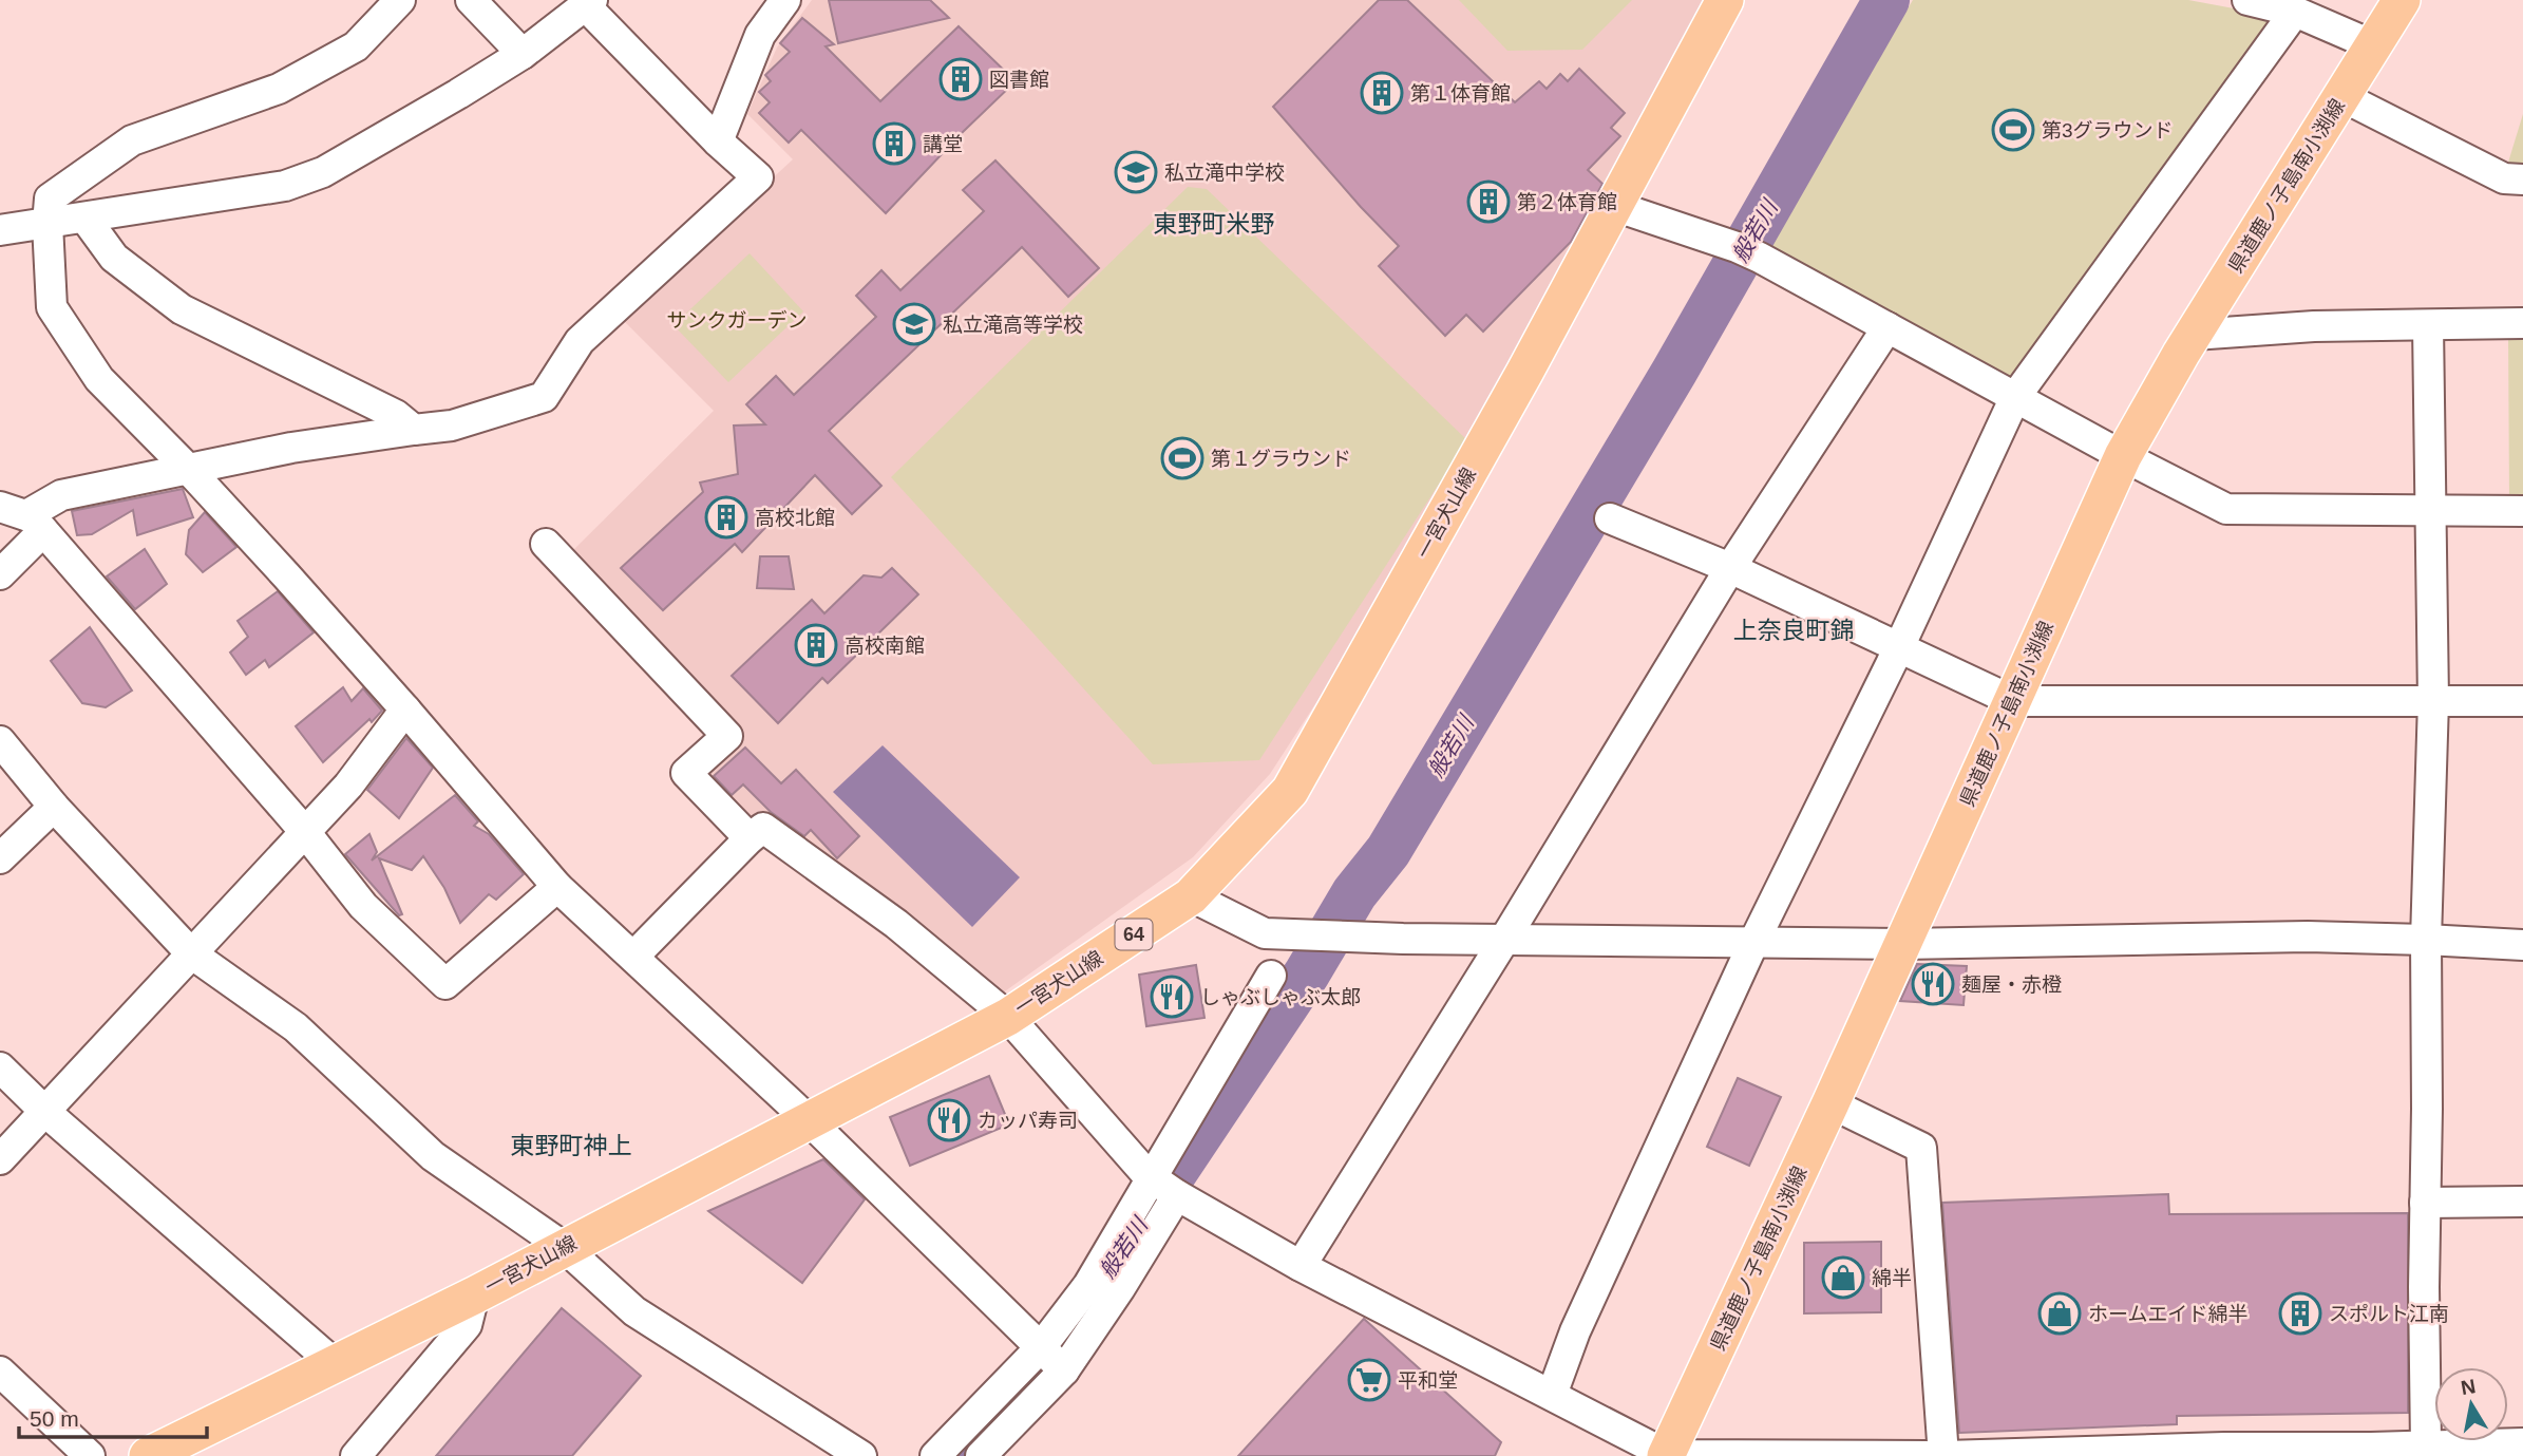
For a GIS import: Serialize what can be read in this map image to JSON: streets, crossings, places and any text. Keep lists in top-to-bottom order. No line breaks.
{"streets":{"main road":["県道鹿ノ子島南小渕線","一宮犬山線","64"]},"districts":["東野町米野","上奈良町錦","東野町神上"],"water":["般若川"],"parks":["サンクガーデン"],"places":{"building":["図書館","第１体育館","講堂","第２体育館","高校北館","高校南館","スポルト江南"],"sports":["第3グラウンド","第１グラウンド"],"school or university":["私立滝中学校","私立滝高等学校"],"restaurant":["麺屋・赤橙","しゃぶしゃぶ太郎","カッパ寿司"],"shop":["綿半","ホームエイド綿半"],"supermarket":["平和堂"]},"scale_bar":"50 m","north":"top"}
